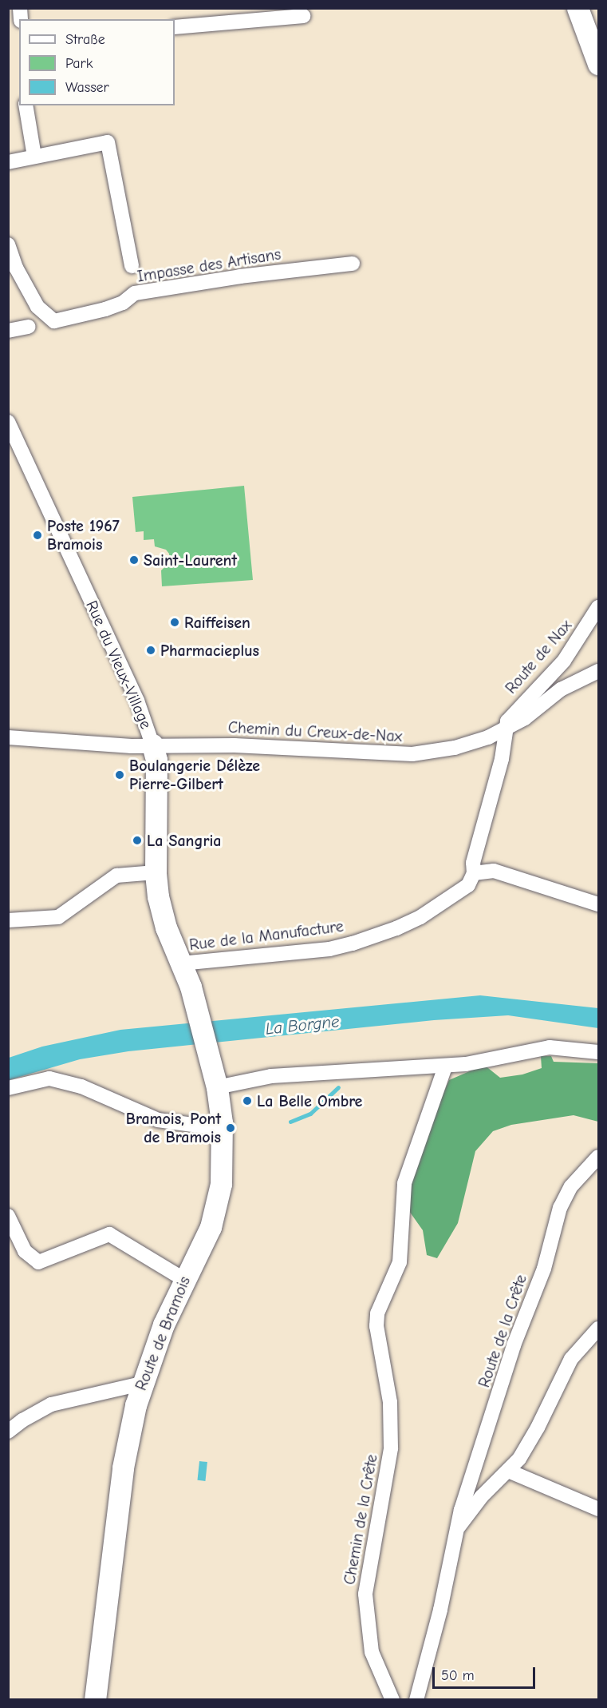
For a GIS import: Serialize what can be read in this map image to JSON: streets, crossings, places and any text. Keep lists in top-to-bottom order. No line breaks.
{"streets":{"street":["Impasse des Artisans","Route de Nax","Rue du Vieux-Village","Chemin du Creux-de-Nax","Rue de la Manufacture","Route de la Crête","Route de Bramois","Chemin de la Crête"]},"crossings":[["Route de Nax","Chemin du Creux-de-Nax"],["Rue du Vieux-Village","Chemin du Creux-de-Nax"],["Rue du Vieux-Village","Rue de la Manufacture"],["Rue du Vieux-Village","Route de Bramois"]],"water":["La Borgne"],"places":["Poste 1967 Bramois","Saint-Laurent","Raiffeisen","Pharmacieplus","Boulangerie Délèze Pierre-Gilbert","La Sangria","La Belle Ombre","Bramois, Pont de Bramois"],"legend":["Straße","Park","Wasser"],"scale_bar":"50 m"}
